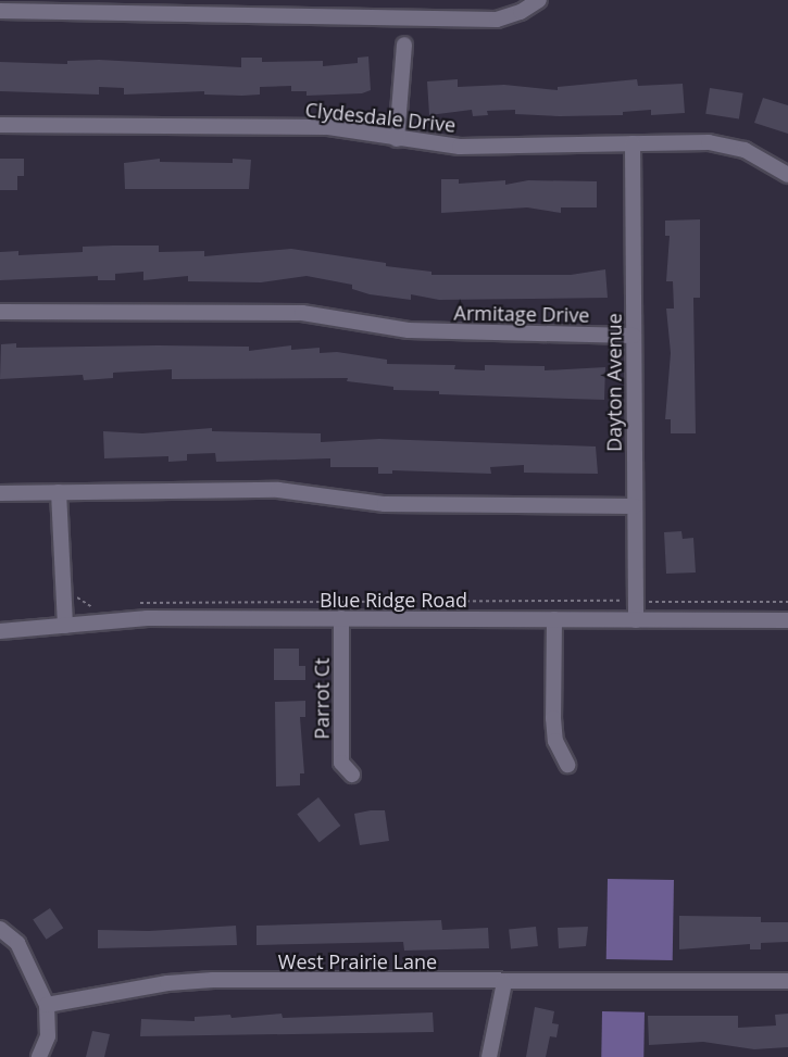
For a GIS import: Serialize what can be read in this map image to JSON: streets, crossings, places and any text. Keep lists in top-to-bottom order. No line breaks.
{"streets":{"street":["Clydesdale Drive","Armitage Drive","Dayton Avenue","Blue Ridge Road","Parrot Ct","West Prairie Lane"]},"crossings":[["Clydesdale Drive","Dayton Avenue"],["Armitage Drive","Dayton Avenue"],["Dayton Avenue","Blue Ridge Road"],["Blue Ridge Road","Parrot Ct"]]}
